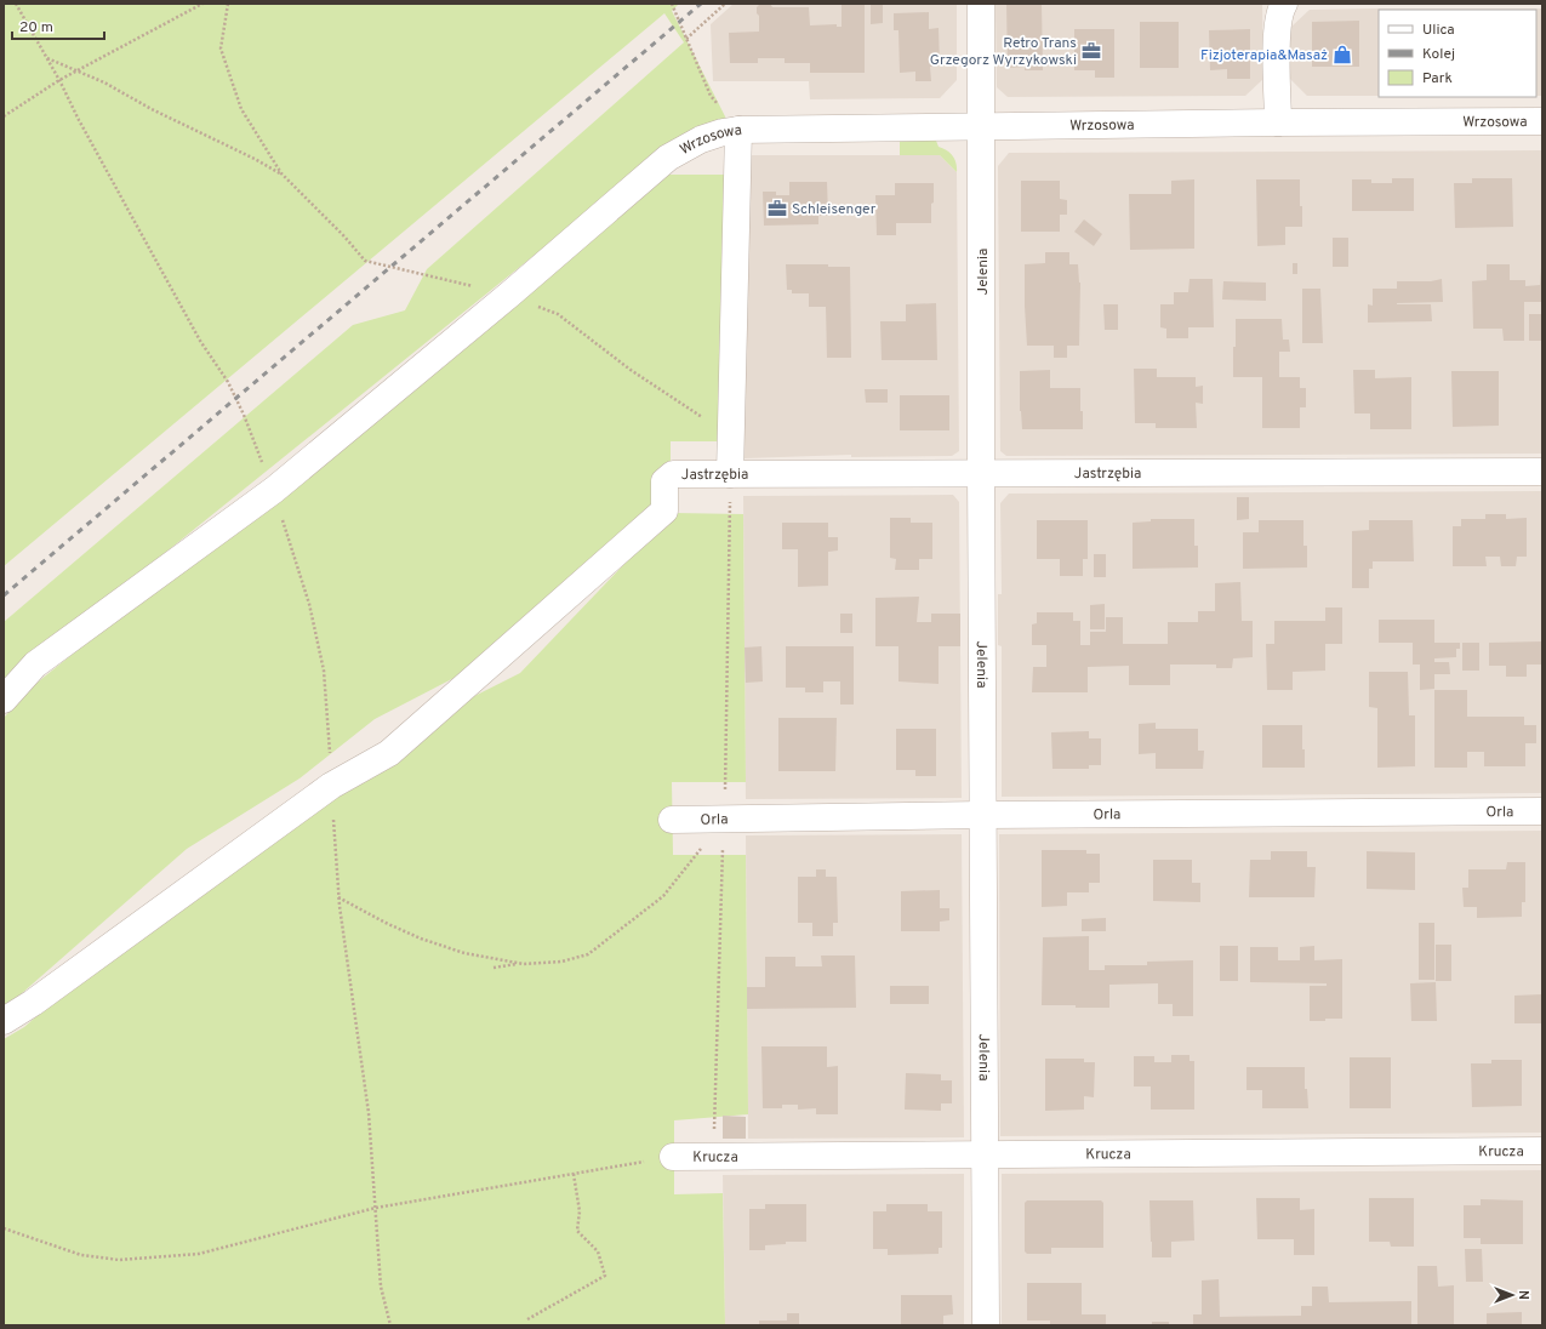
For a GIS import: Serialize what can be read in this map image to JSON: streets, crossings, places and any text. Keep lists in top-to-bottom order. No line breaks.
{"streets":{"street":["Wrzosowa","Jelenia","Jastrzębia","Orla","Krucza"]},"crossings":[["Wrzosowa","Jelenia"],["Jelenia","Jastrzębia"],["Jelenia","Orla"],["Jelenia","Krucza"]],"places":{"office":["Retro Trans Grzegorz Wyrzykowski","Schleisenger"],"shop":["Fizjoterapia&Masaż"]},"legend":["Ulica","Kolej","Park"],"scale_bar":"20 m","north":"right"}
